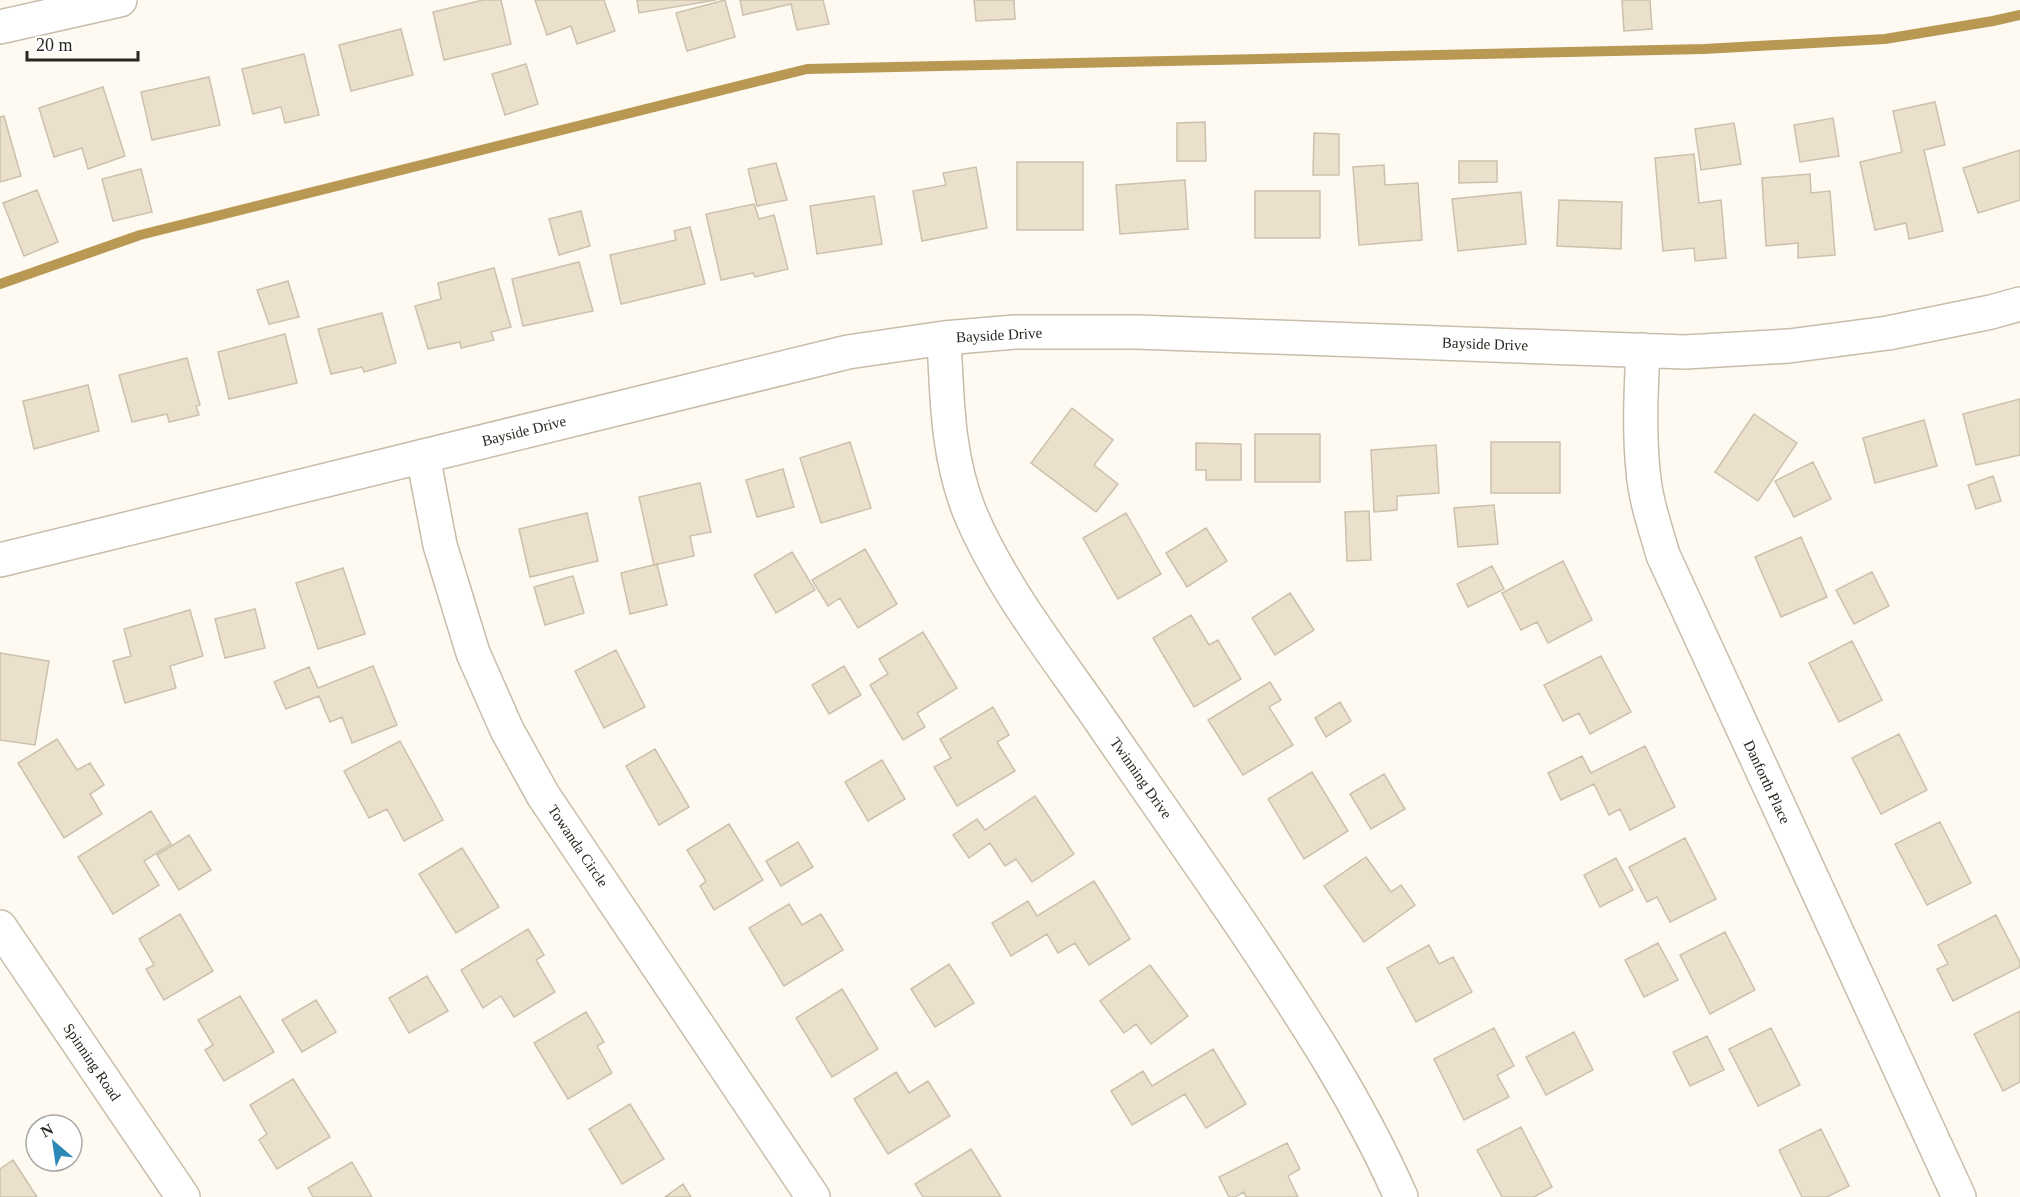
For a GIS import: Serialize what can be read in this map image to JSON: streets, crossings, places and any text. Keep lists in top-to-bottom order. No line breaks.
{"streets":{"street":["Bayside Drive","Twinning Drive","Danforth Place","Towanda Circle","Spinning Road"]},"crossings":[["Bayside Drive","Twinning Drive"],["Bayside Drive","Danforth Place"],["Bayside Drive","Towanda Circle"]],"scale_bar":"20 m","north":"top left"}
